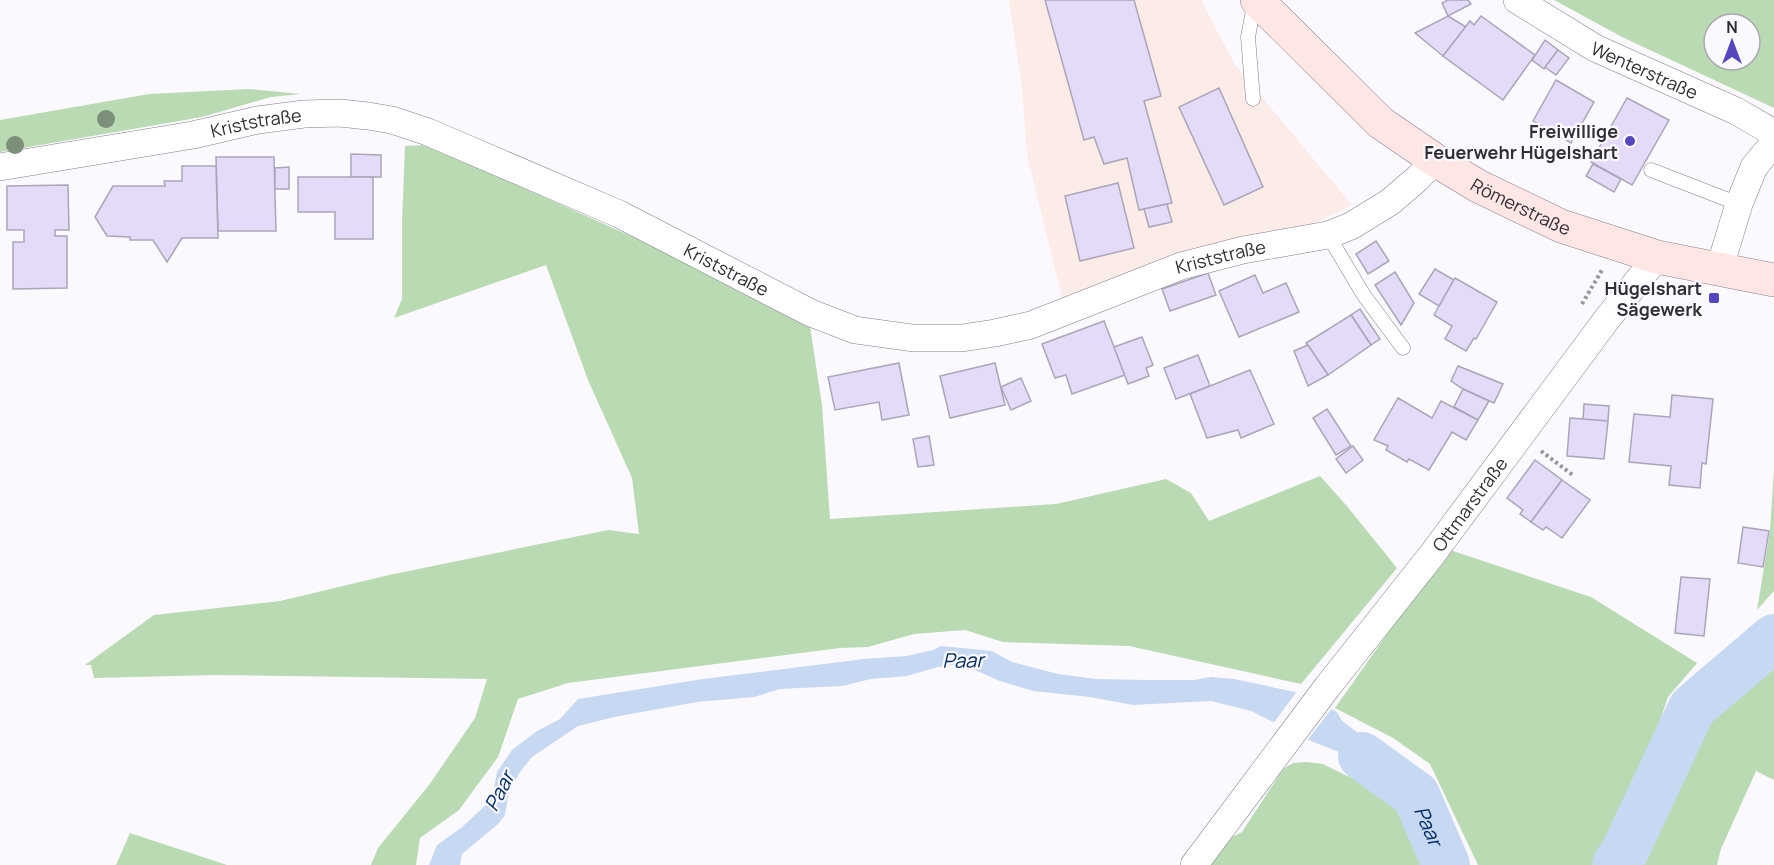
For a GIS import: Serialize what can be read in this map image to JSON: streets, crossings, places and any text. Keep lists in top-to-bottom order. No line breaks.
{"streets":{"main road":["Römerstraße"],"street":["Wenterstraße","Kriststraße","Ottmarstraße"]},"crossings":[["Kriststraße","Römerstraße"],["Römerstraße","Ottmarstraße"]],"water":["Paar"],"places":{"other":["Freiwillige Feuerwehr Hügelshart"],"transit":["Hügelshart Sägewerk"]},"north":"top"}
